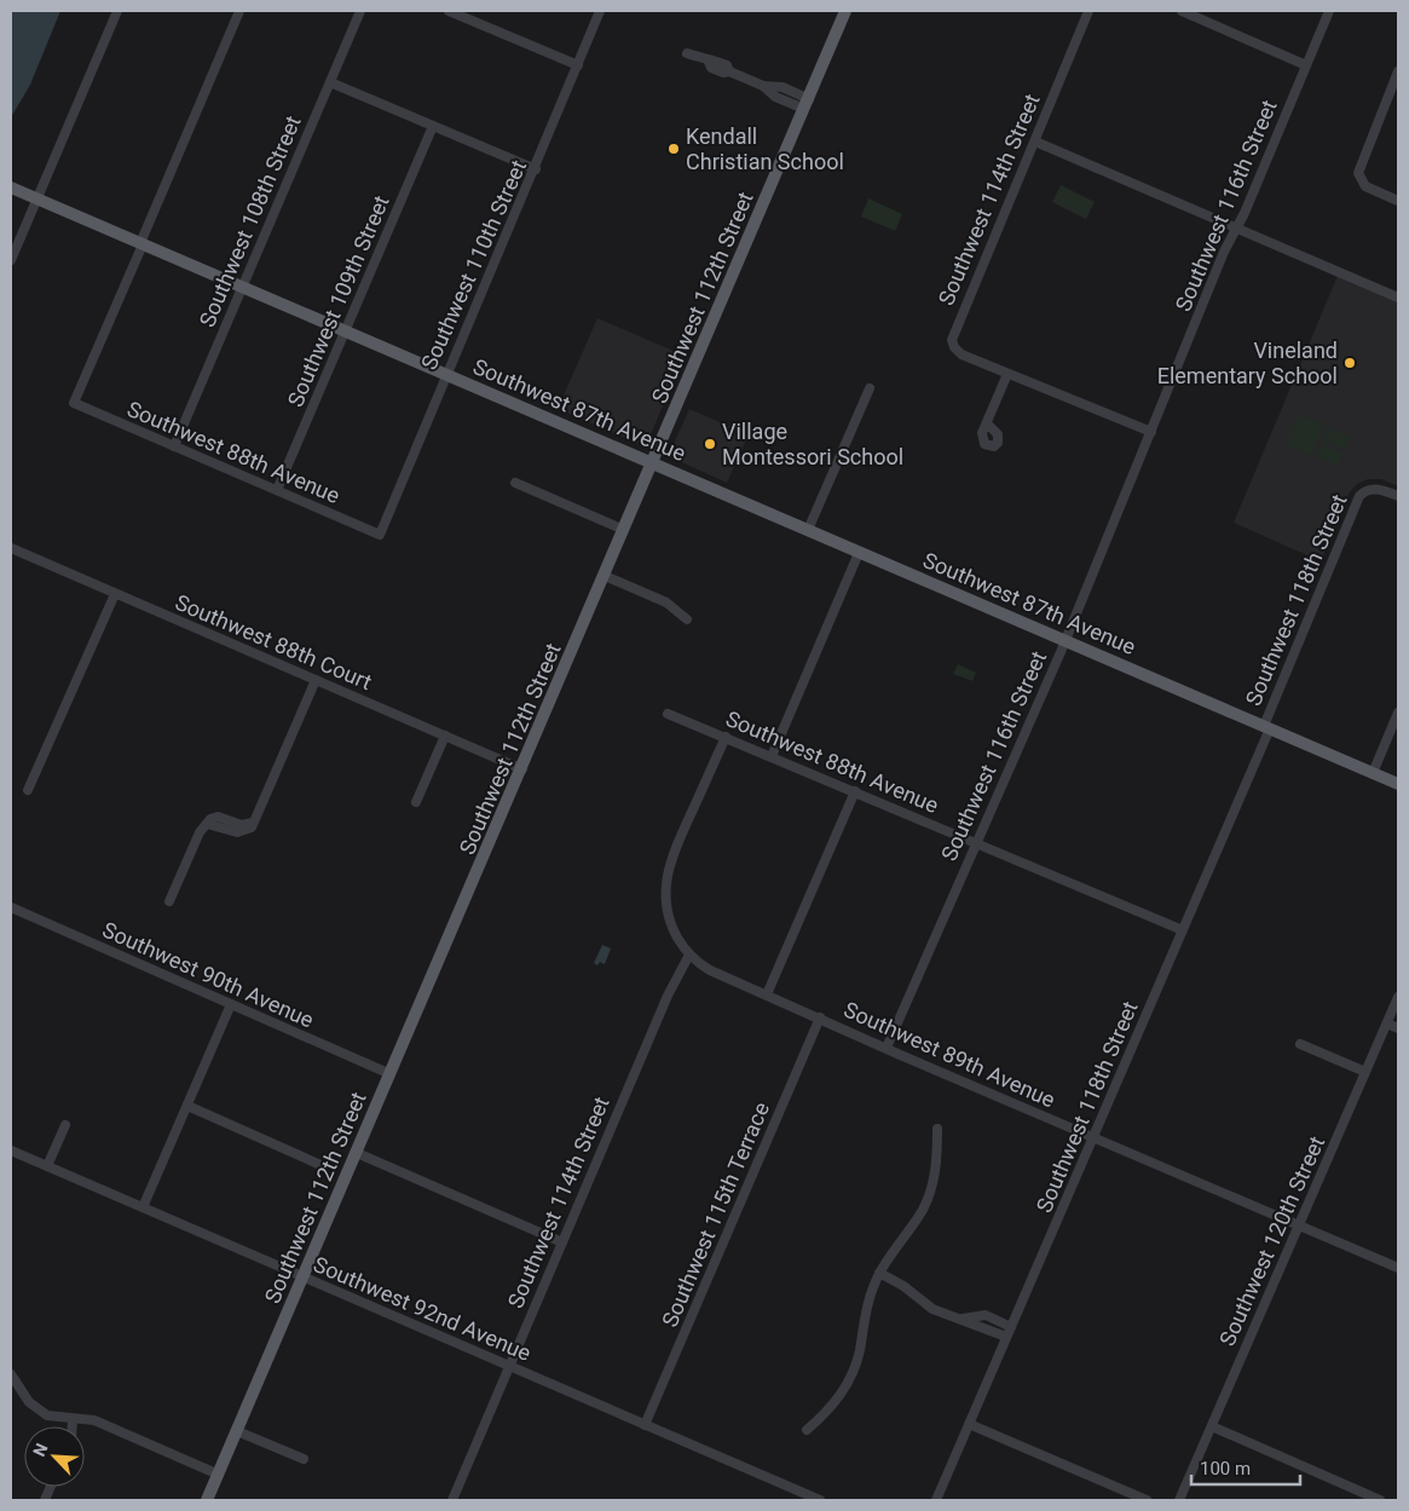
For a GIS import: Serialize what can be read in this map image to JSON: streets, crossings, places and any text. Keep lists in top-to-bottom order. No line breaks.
{"streets":{"main road":["Southwest 112th Street","Southwest 87th Avenue"],"street":["Southwest 114th Street","Southwest 116th Street","Southwest 108th Street","Southwest 110th Street","Southwest 109th Street","Southwest 88th Avenue","Southwest 118th Street","Southwest 88th Court","Southwest 90th Avenue","Southwest 89th Avenue","Southwest 115th Terrace","Southwest 120th Street","Southwest 92nd Avenue"]},"crossings":[["Southwest 114th Street","Southwest 116th Street"],["Southwest 114th Street","Southwest 89th Avenue"],["Southwest 114th Street","Southwest 92nd Avenue"],["Southwest 116th Street","Southwest 87th Avenue"],["Southwest 116th Street","Southwest 88th Avenue"],["Southwest 116th Street","Southwest 89th Avenue"],["Southwest 108th Street","Southwest 87th Avenue"],["Southwest 108th Street","Southwest 88th Avenue"],["Southwest 110th Street","Southwest 87th Avenue"],["Southwest 110th Street","Southwest 88th Avenue"],["Southwest 112th Street","Southwest 87th Avenue"],["Southwest 112th Street","Southwest 88th Court"],["Southwest 112th Street","Southwest 90th Avenue"],["Southwest 112th Street","Southwest 92nd Avenue"],["Southwest 109th Street","Southwest 87th Avenue"],["Southwest 109th Street","Southwest 88th Avenue"],["Southwest 87th Avenue","Southwest 88th Avenue"],["Southwest 87th Avenue","Southwest 118th Street"],["Southwest 88th Avenue","Southwest 118th Street"],["Southwest 118th Street","Southwest 89th Avenue"],["Southwest 89th Avenue","Southwest 115th Terrace"],["Southwest 89th Avenue","Southwest 120th Street"],["Southwest 115th Terrace","Southwest 92nd Avenue"]],"places":["Kendall Christian School","Vineland Elementary School","Village Montessori School"],"scale_bar":"100 m","north":"top left"}
